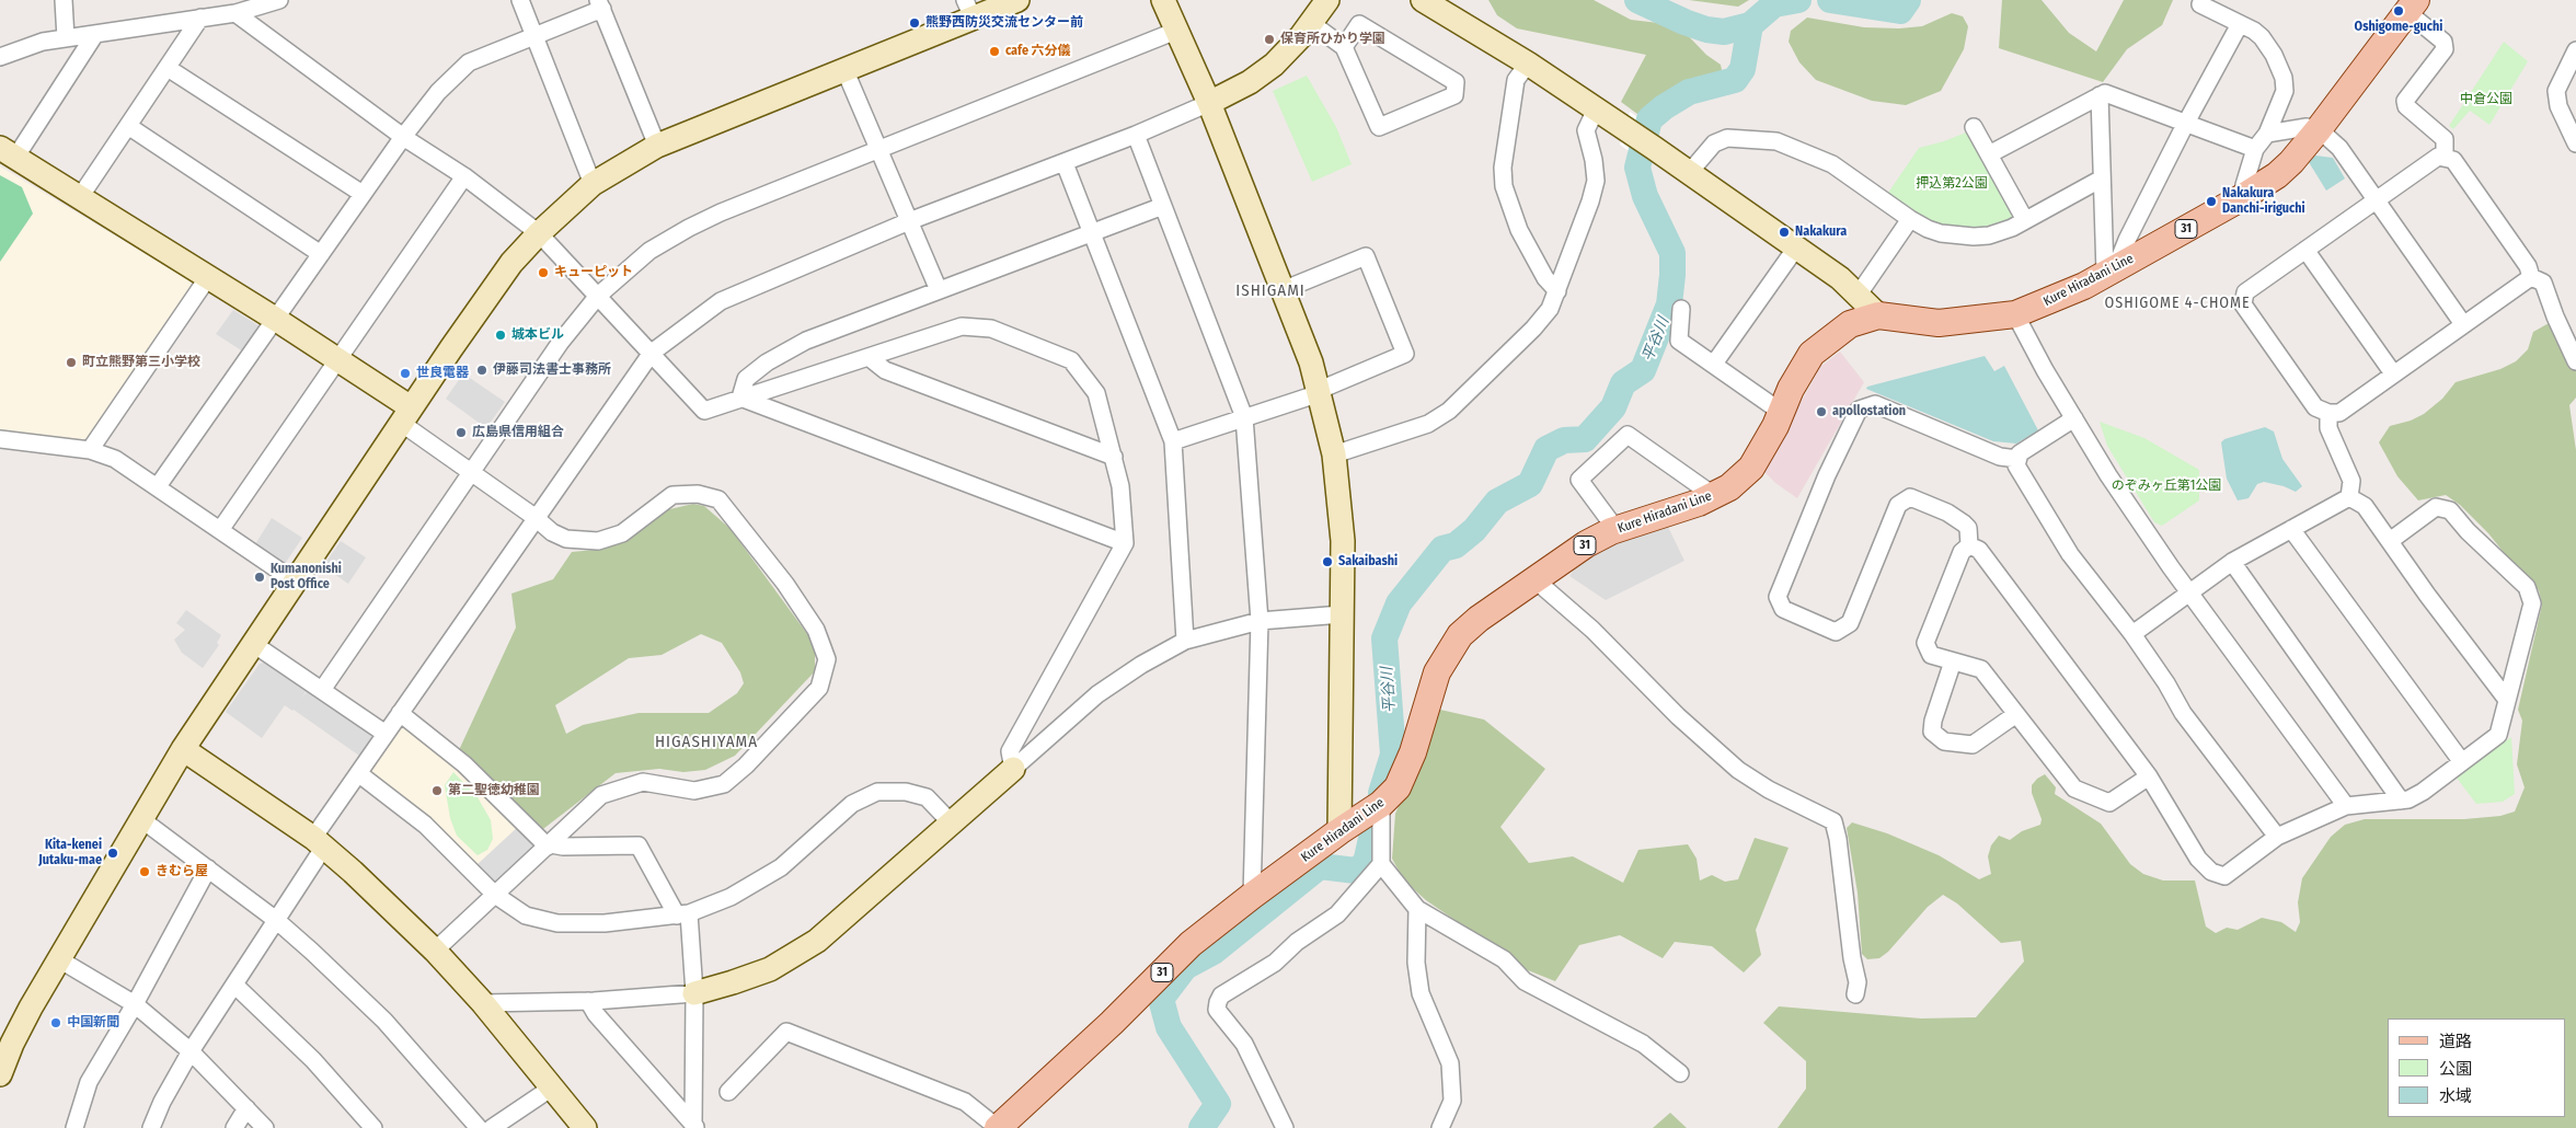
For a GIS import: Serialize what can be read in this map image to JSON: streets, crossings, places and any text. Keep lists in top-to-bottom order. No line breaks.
{"streets":{"main road":["31","Kure Hiradani Line"]},"districts":["ISHIGAMI","OSHIGOME 4-CHOME","HIGASHIYAMA"],"water":["平谷川"],"parks":["中倉公園","押込第2公園","のぞみヶ丘第1公園"],"places":["Oshigome-guchi","熊野西防災交流センター前","保育所ひかり学園","cafe 六分儀","Nakakura Danchi-iriguchi","Nakakura","キューピット","城本ビル","町立熊野第三小学校","伊藤司法書士事務所","世良電器","apollostation","広島県信用組合","Sakaibashi","Kumanonishi Post Office","第二聖徳幼稚園","Kita-kenei Jutaku-mae","きむら屋","中国新聞"],"legend":["道路","公園","水域"]}
